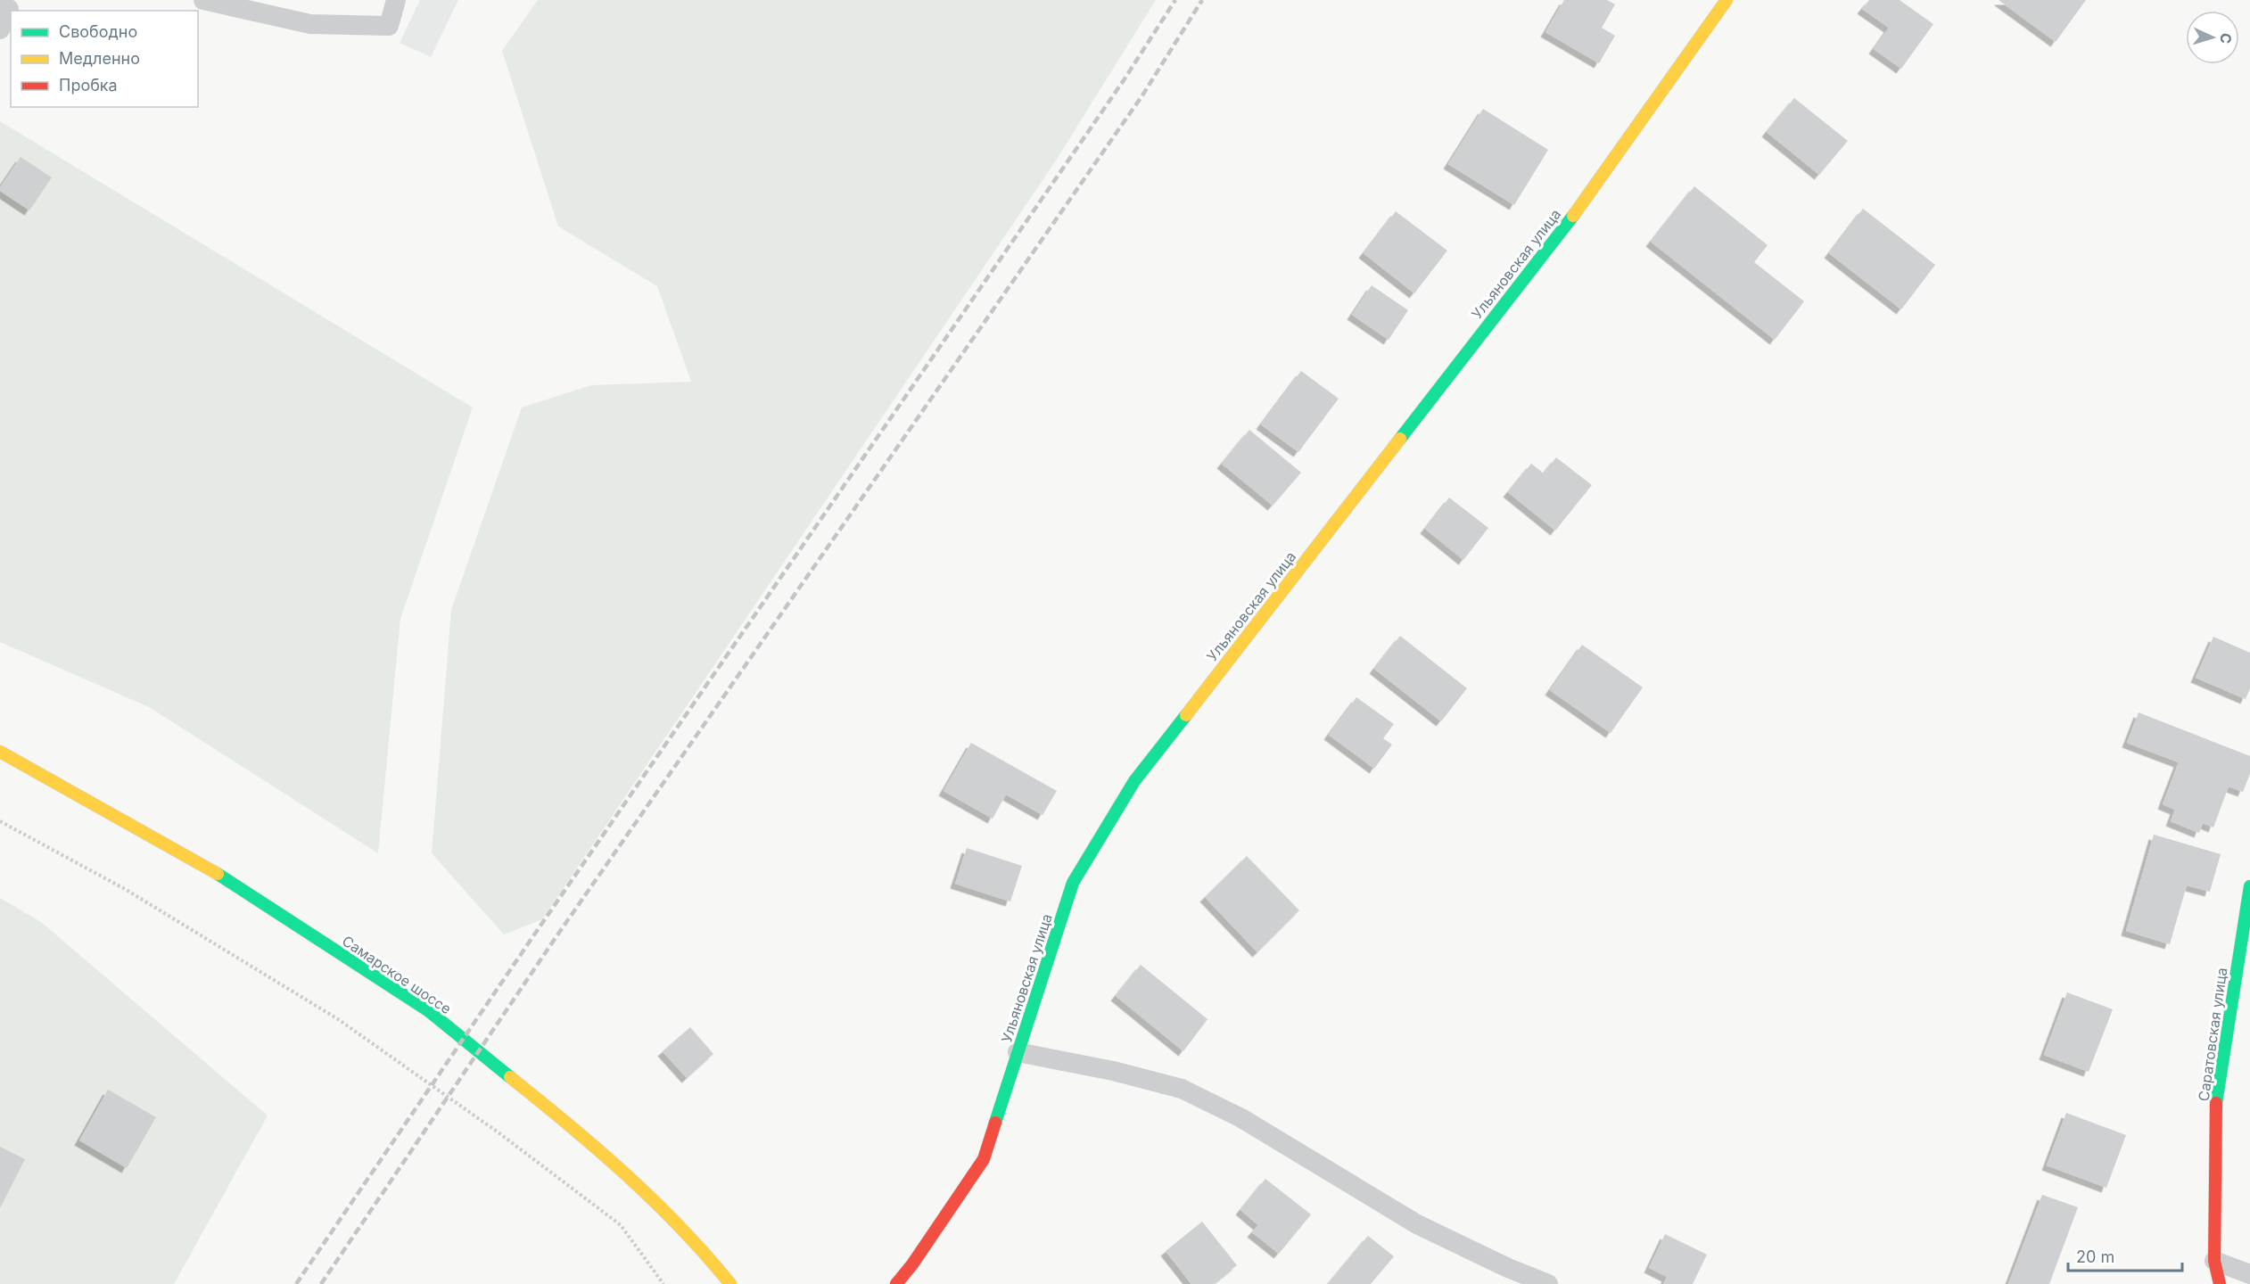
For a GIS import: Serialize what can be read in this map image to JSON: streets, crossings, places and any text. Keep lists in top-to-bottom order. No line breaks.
{"streets":{"street":["Ульяновская улица","Самарское шоссе","Саратовская улица"]},"legend":["Свободно","Медленно","Пробка"],"scale_bar":"20 m","north":"right"}
